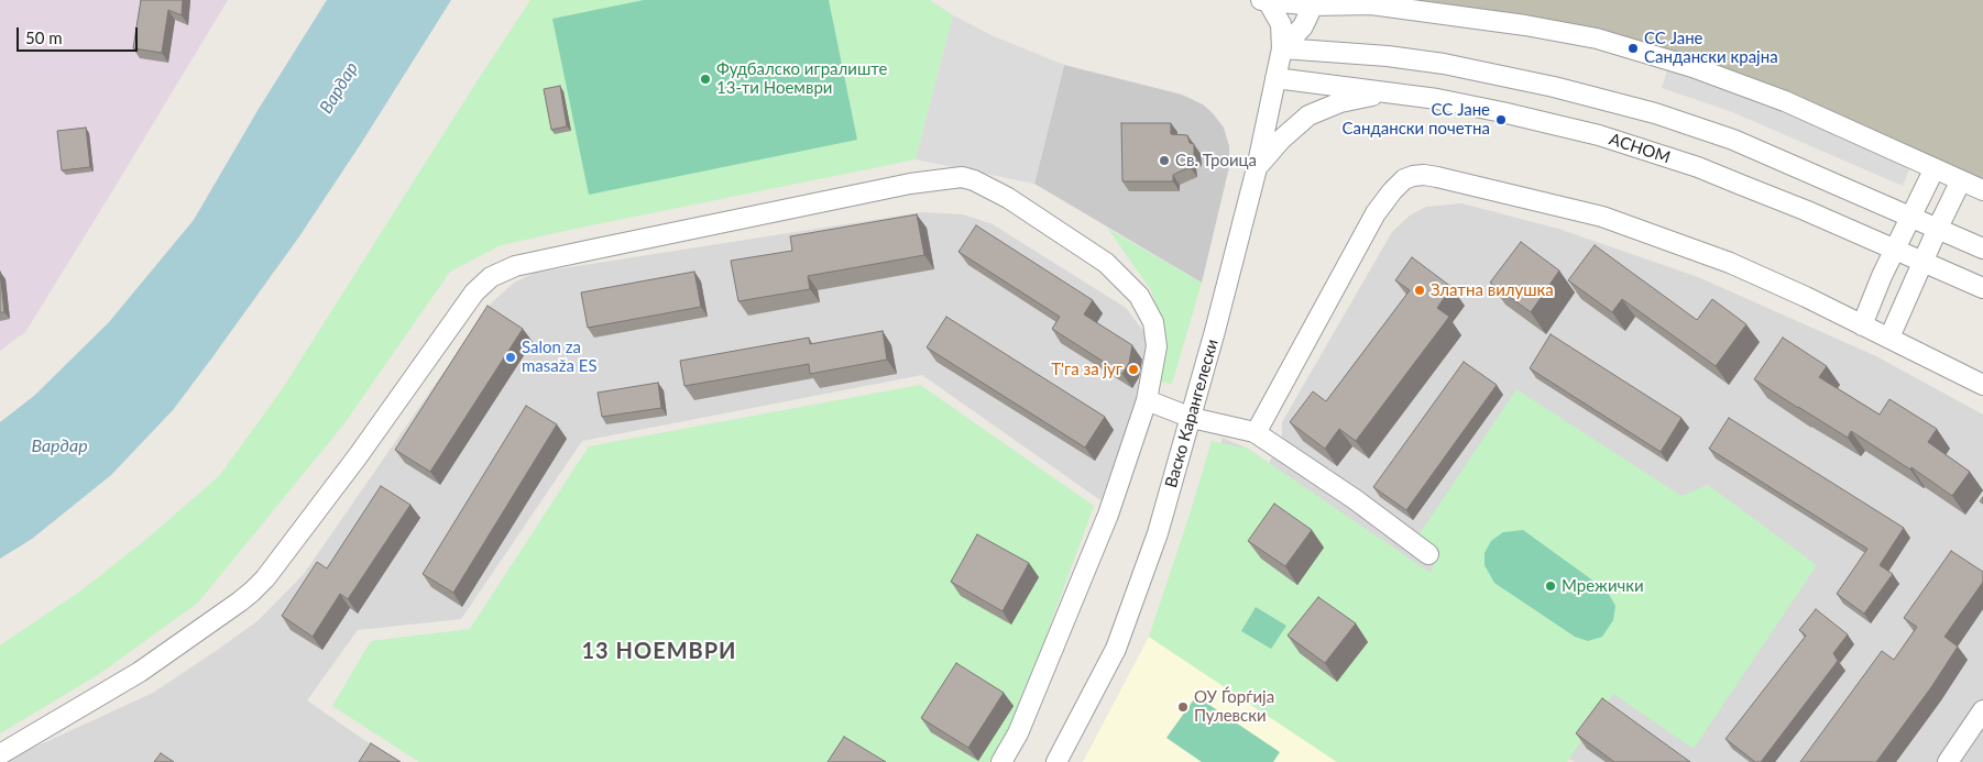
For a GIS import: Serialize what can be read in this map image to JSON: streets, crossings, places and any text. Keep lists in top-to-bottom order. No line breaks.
{"streets":{"street":["АСНОМ","Васко Карангелески"]},"crossings":[["АСНОМ","Васко Карангелески"]],"districts":["13 НОЕМВРИ"],"water":["Вардар"],"places":["СС Јане Сандански крајна","Фудбалско игралиште 13-ти Ноември","СС Јане Сандански почетна","Св. Троица","Златна вилушка","Salon za masaža ES","Т'га за југ","Мрежички","ОУ Ѓорѓија Пулевски"],"scale_bar":"50 m"}
